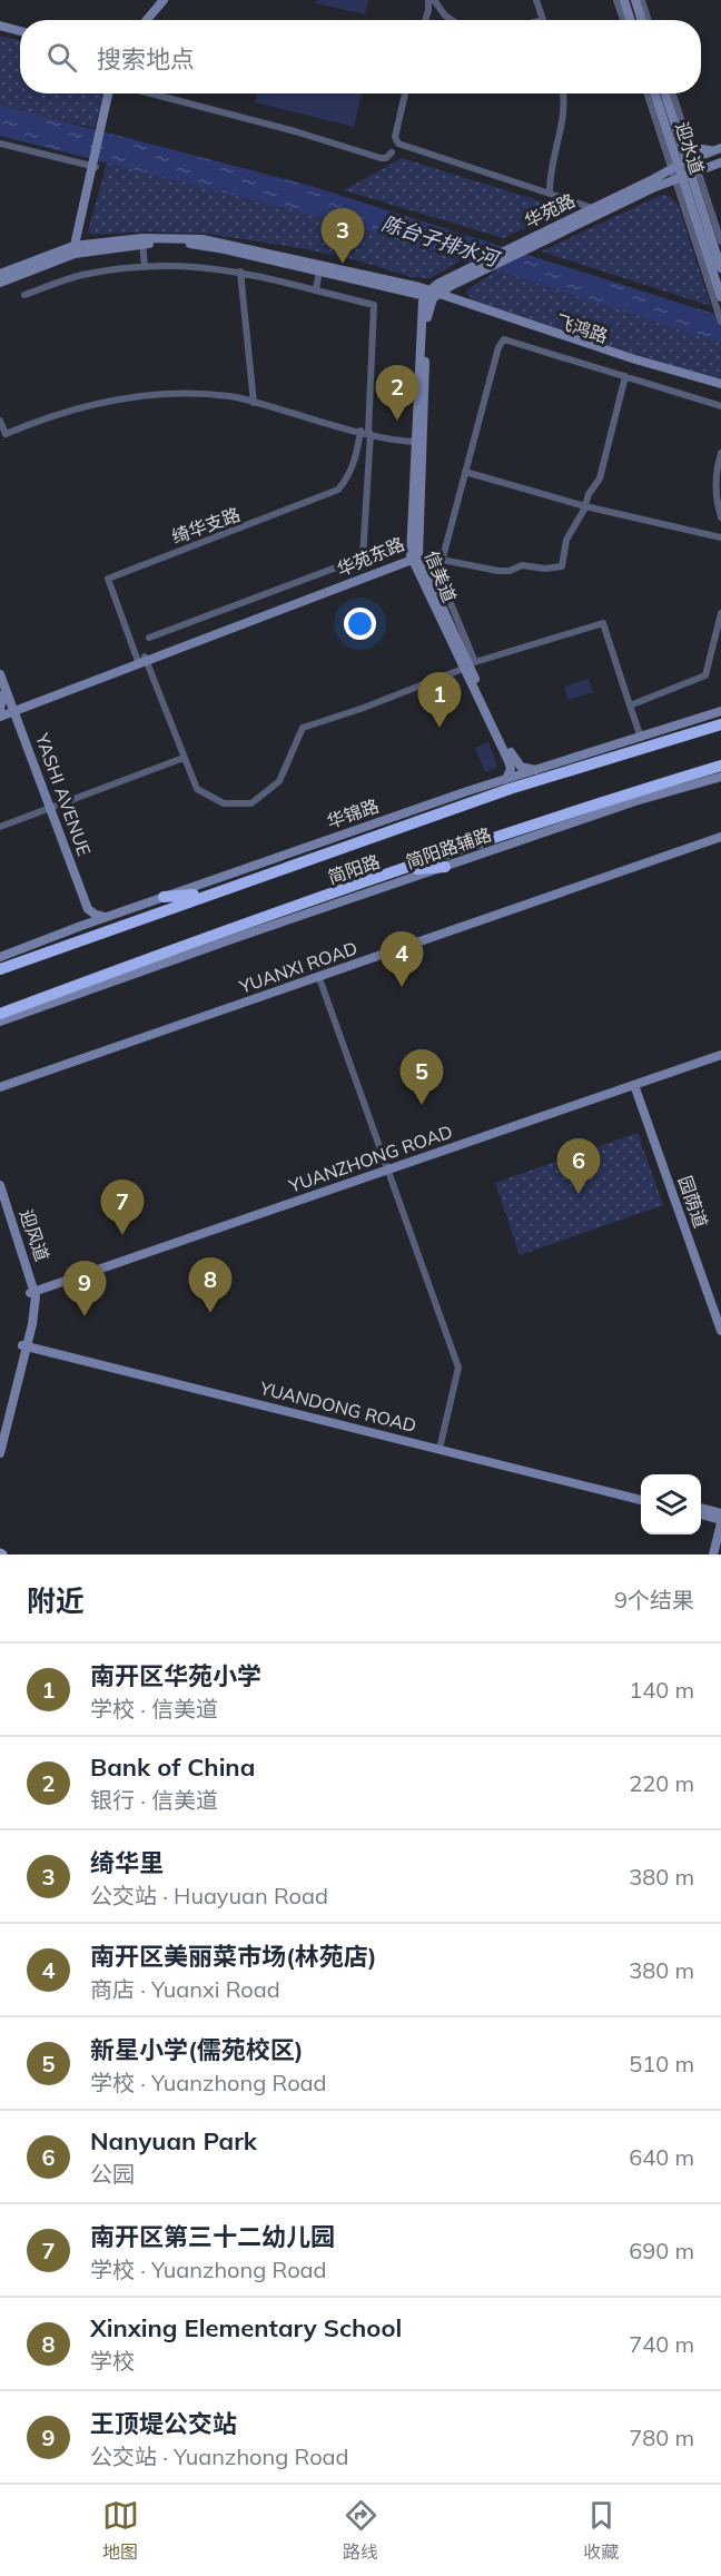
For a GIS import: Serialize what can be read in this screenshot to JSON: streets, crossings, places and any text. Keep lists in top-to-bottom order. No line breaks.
{"streets":{"highway":["简阳路"],"street":["迎水道","华苑路","飞鸿路","绮华支路","华苑东路","信美道","YASHI AVENUE","华锦路","简阳路辅路","YUANXI ROAD","YUANZHONG ROAD","园荫道","迎风道","YUANDONG ROAD"]},"crossings":[["迎水道","华苑路"],["华苑路","飞鸿路"],["华苑路","信美道"],["飞鸿路","信美道"],["绮华支路","华苑东路"],["华苑东路","信美道"],["华苑东路","YASHI AVENUE"],["信美道","华锦路"],["YASHI AVENUE","华锦路"],["YUANZHONG ROAD","园荫道"],["YUANZHONG ROAD","迎风道"],["迎风道","YUANDONG ROAD"]],"water":["陈台子排水河"],"page":{"search":"搜索地点","pins":["3","2","1","4","5","6","7","8","9"],"heading":["附近","9个结果"],"list":[{"mark":"1","name":"南开区华苑小学","note":"学校 · 信美道","value":"140 m"},{"mark":"2","name":"Bank of China","note":"银行 · 信美道","value":"220 m"},{"mark":"3","name":"绮华里","note":"公交站 · Huayuan Road","value":"380 m"},{"mark":"4","name":"南开区美丽菜市场(林苑店)","note":"商店 · Yuanxi Road","value":"380 m"},{"mark":"5","name":"新星小学(儒苑校区)","note":"学校 · Yuanzhong Road","value":"510 m"},{"mark":"6","name":"Nanyuan Park","note":"公园","value":"640 m"},{"mark":"7","name":"南开区第三十二幼儿园","note":"学校 · Yuanzhong Road","value":"690 m"},{"mark":"8","name":"Xinxing Elementary School","note":"学校","value":"740 m"},{"mark":"9","name":"王顶堤公交站","note":"公交站 · Yuanzhong Road","value":"780 m"}],"nav":["地图","路线","收藏"]}}
